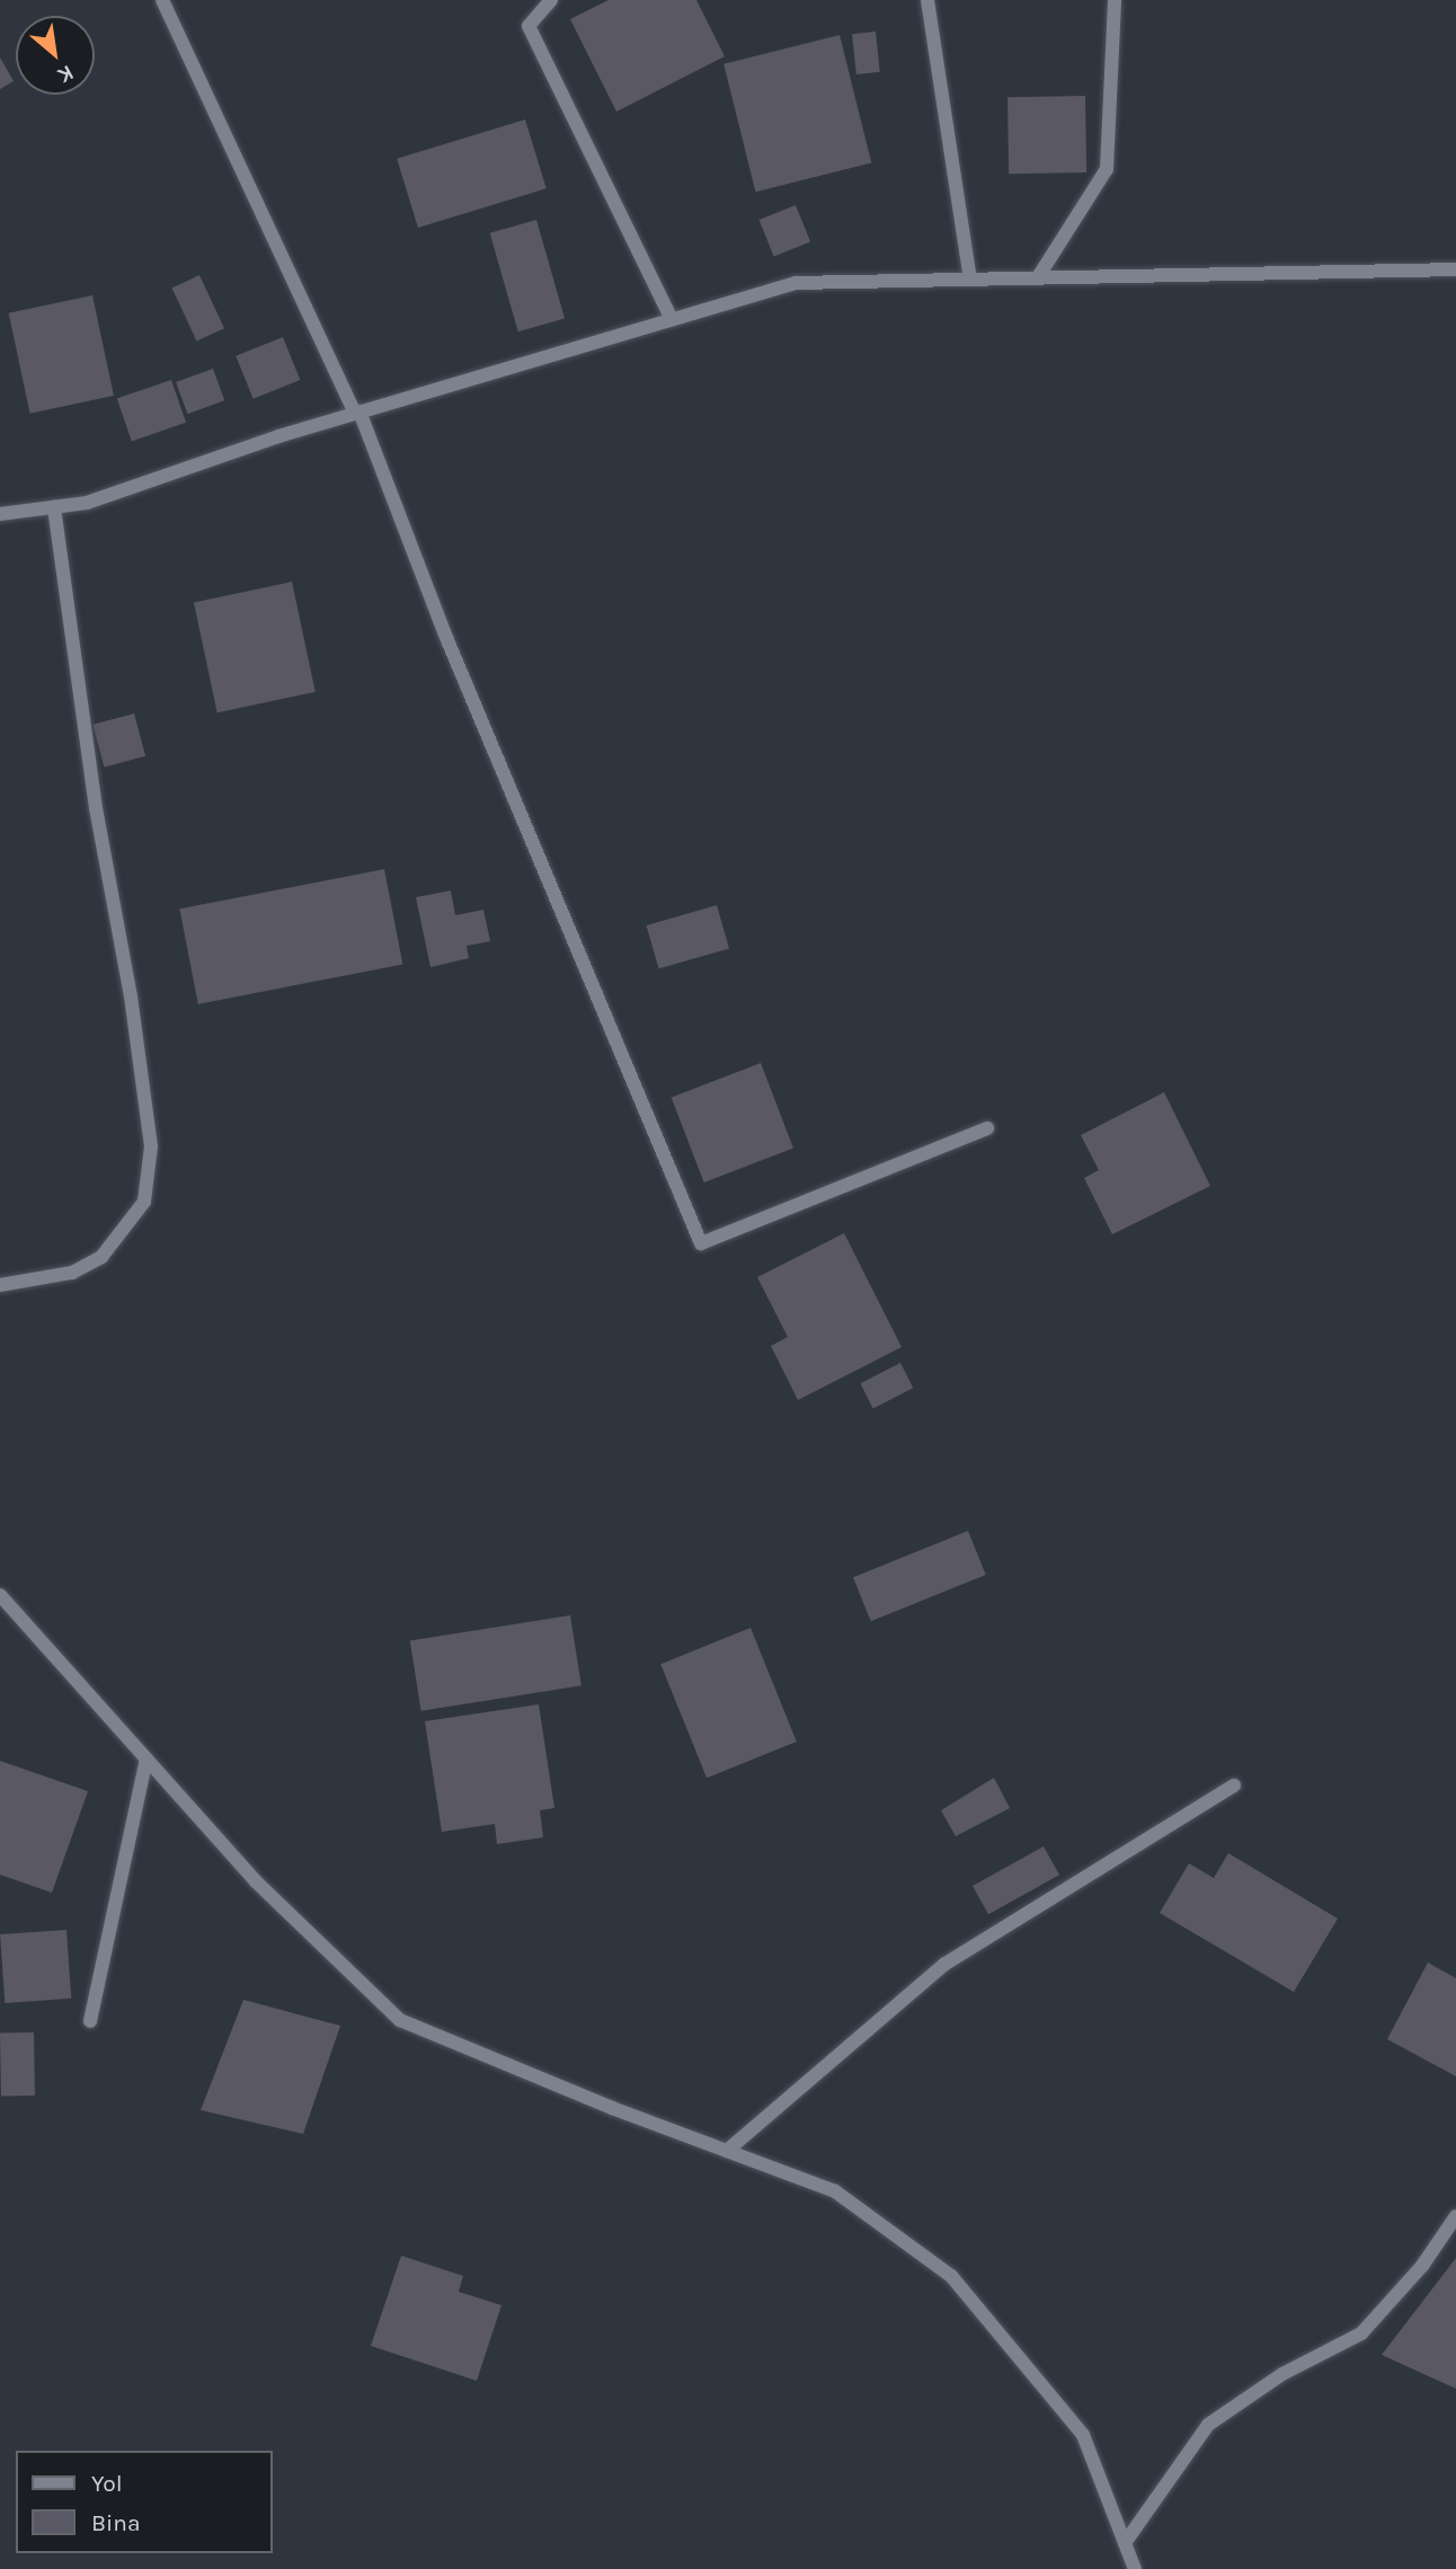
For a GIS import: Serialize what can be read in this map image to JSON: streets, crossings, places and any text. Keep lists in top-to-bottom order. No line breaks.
{"legend":["Yol","Bina"],"north":"bottom right"}
